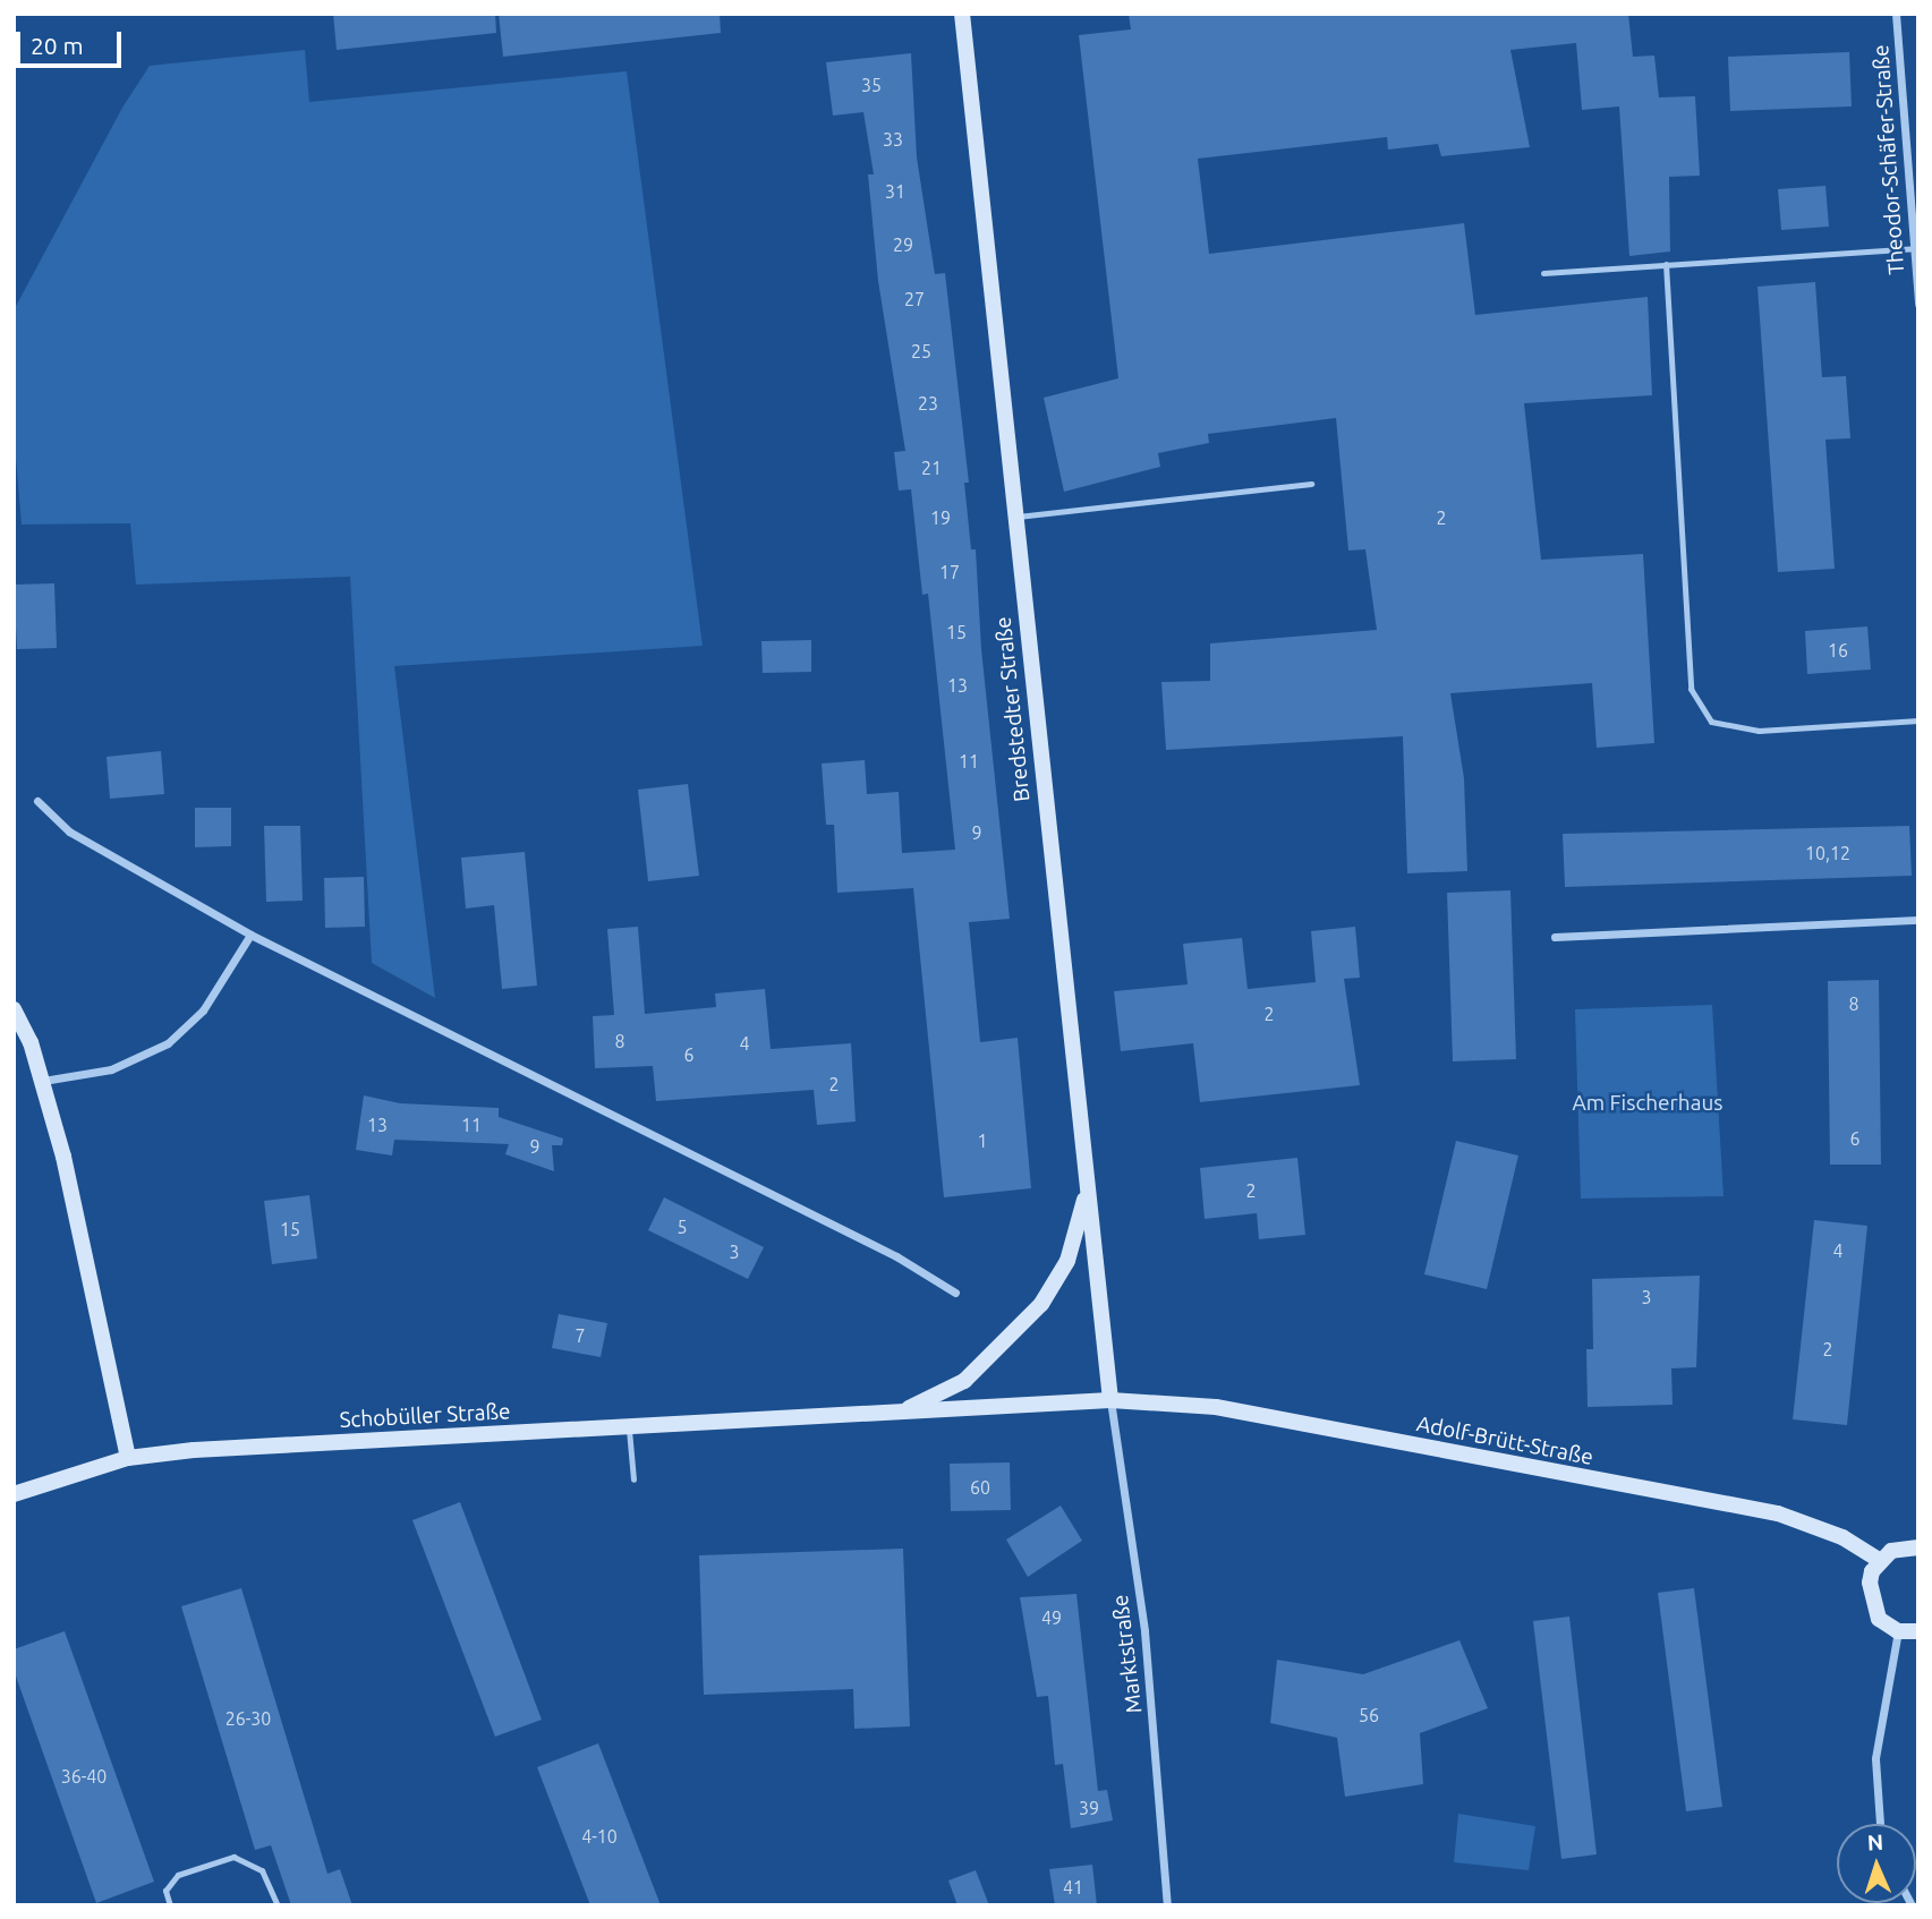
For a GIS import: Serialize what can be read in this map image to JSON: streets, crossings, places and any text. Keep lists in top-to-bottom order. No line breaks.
{"streets":{"main road":["Bredstedter Straße","Schobüller Straße","Adolf-Brütt-Straße"],"street":["Theodor-Schäfer-Straße","Marktstraße"]},"crossings":[["Bredstedter Straße","Schobüller Straße"],["Bredstedter Straße","Adolf-Brütt-Straße"],["Bredstedter Straße","Marktstraße"],["Schobüller Straße","Adolf-Brütt-Straße"],["Schobüller Straße","Marktstraße"],["Adolf-Brütt-Straße","Marktstraße"]],"parks":["Am Fischerhaus"],"house_numbers":["35","33","31","29","27","25","23","21","19","2","17","15","16","13","11","9","10,12","8","2","8","4","6","2","13","11","6","1","9","2","5","15","4","3","3","7","2","60","49","56","26-30","36-40","39","4-10","41"],"scale_bar":"20 m","north":"top"}
